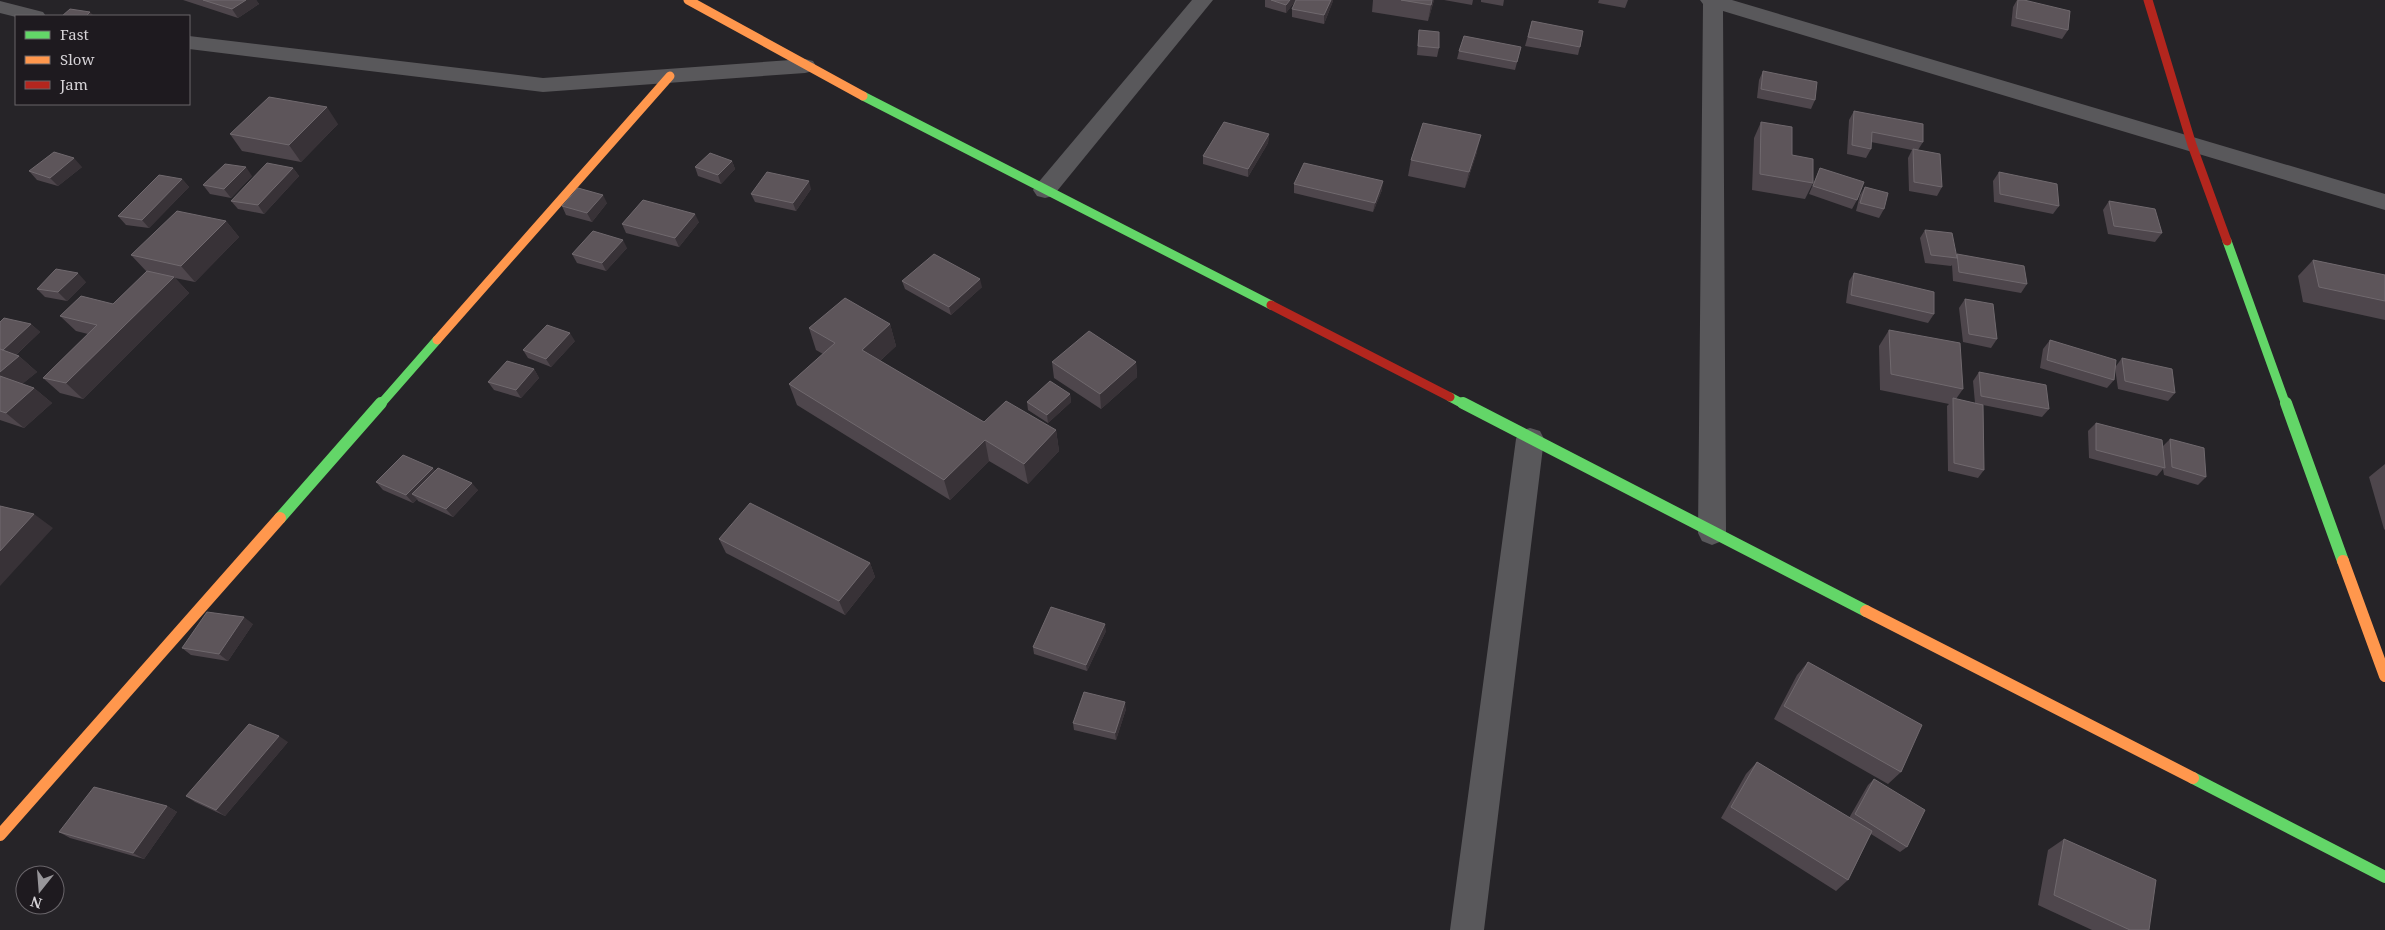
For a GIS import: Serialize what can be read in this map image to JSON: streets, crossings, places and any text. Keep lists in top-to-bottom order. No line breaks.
{"legend":["Fast","Slow","Jam"],"north":"bottom"}
